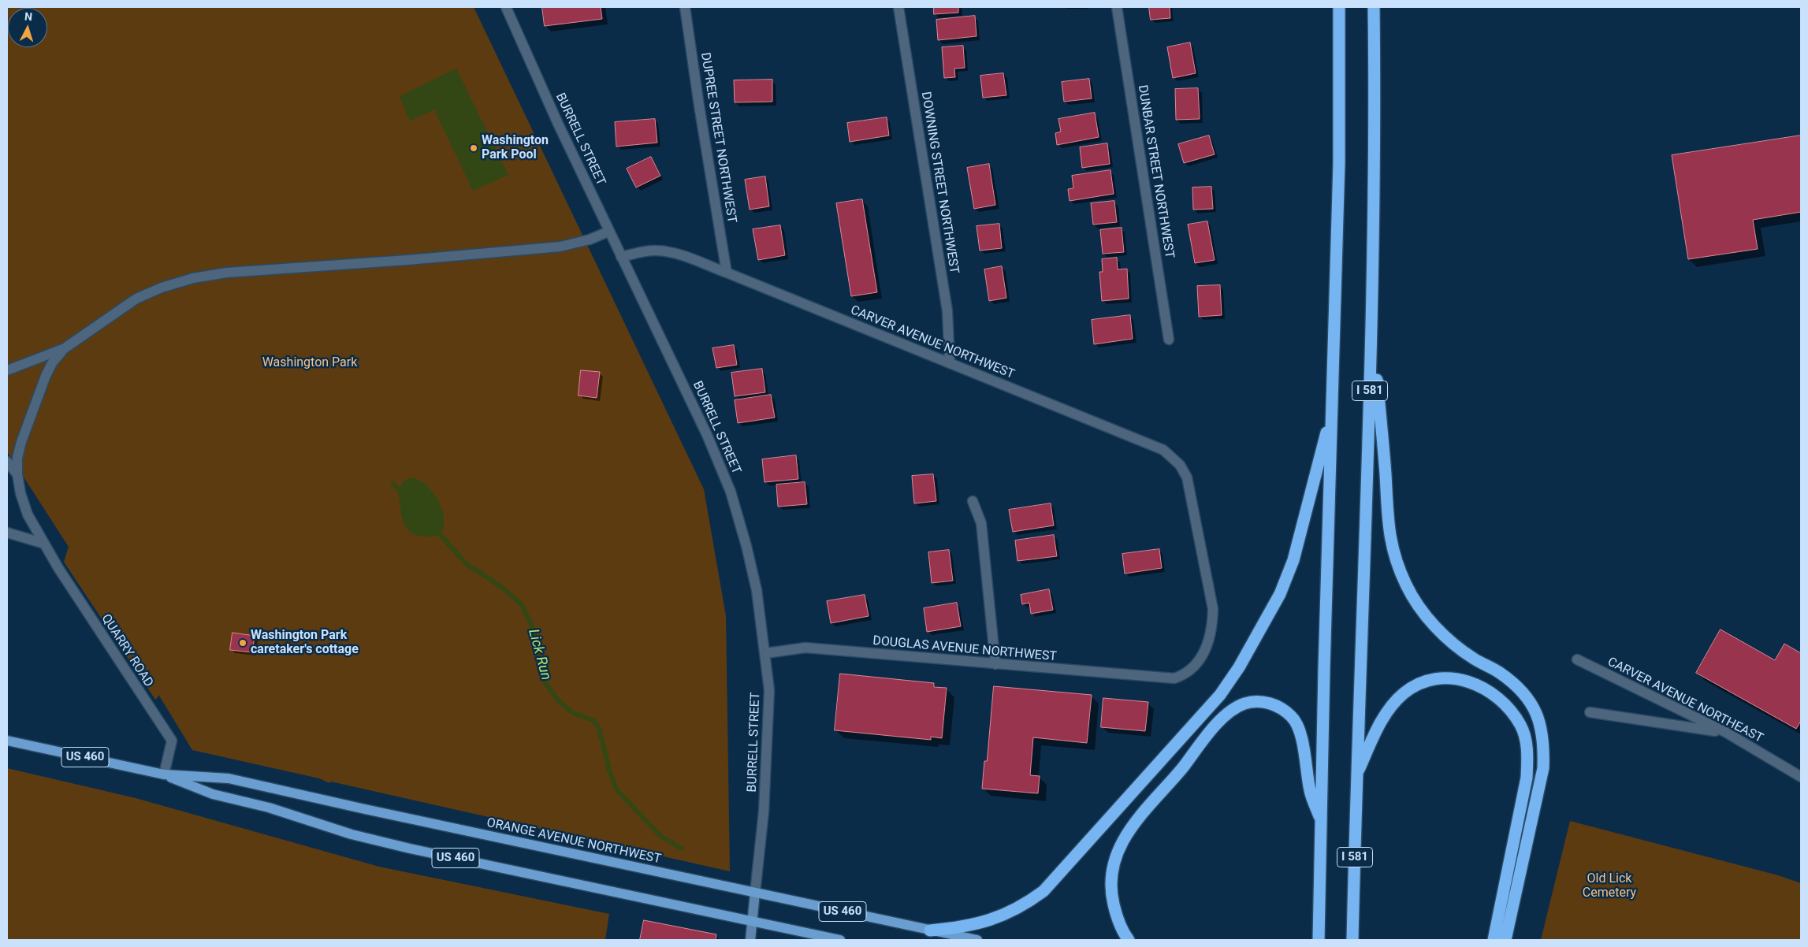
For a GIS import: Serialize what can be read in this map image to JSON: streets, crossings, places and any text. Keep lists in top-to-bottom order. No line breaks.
{"streets":{"highway":["I 581"],"main road":["US 460","ORANGE AVENUE NORTHWEST"],"street":["DUPREE STREET NORTHWEST","BURRELL STREET","DUNBAR STREET NORTHWEST","DOWNING STREET NORTHWEST","CARVER AVENUE NORTHWEST","DOUGLAS AVENUE NORTHWEST","QUARRY ROAD","CARVER AVENUE NORTHEAST"]},"crossings":[["DUPREE STREET NORTHWEST","CARVER AVENUE NORTHWEST"],["BURRELL STREET","CARVER AVENUE NORTHWEST"],["BURRELL STREET","DOUGLAS AVENUE NORTHWEST"],["BURRELL STREET","ORANGE AVENUE NORTHWEST"],["DOWNING STREET NORTHWEST","CARVER AVENUE NORTHWEST"],["CARVER AVENUE NORTHWEST","DOUGLAS AVENUE NORTHWEST"],["QUARRY ROAD","ORANGE AVENUE NORTHWEST"]],"water":["Lick Run"],"parks":["Washington Park","Old Lick Cemetery"],"places":["Washington Park Pool","Washington Park caretaker's cottage"],"north":"top"}
